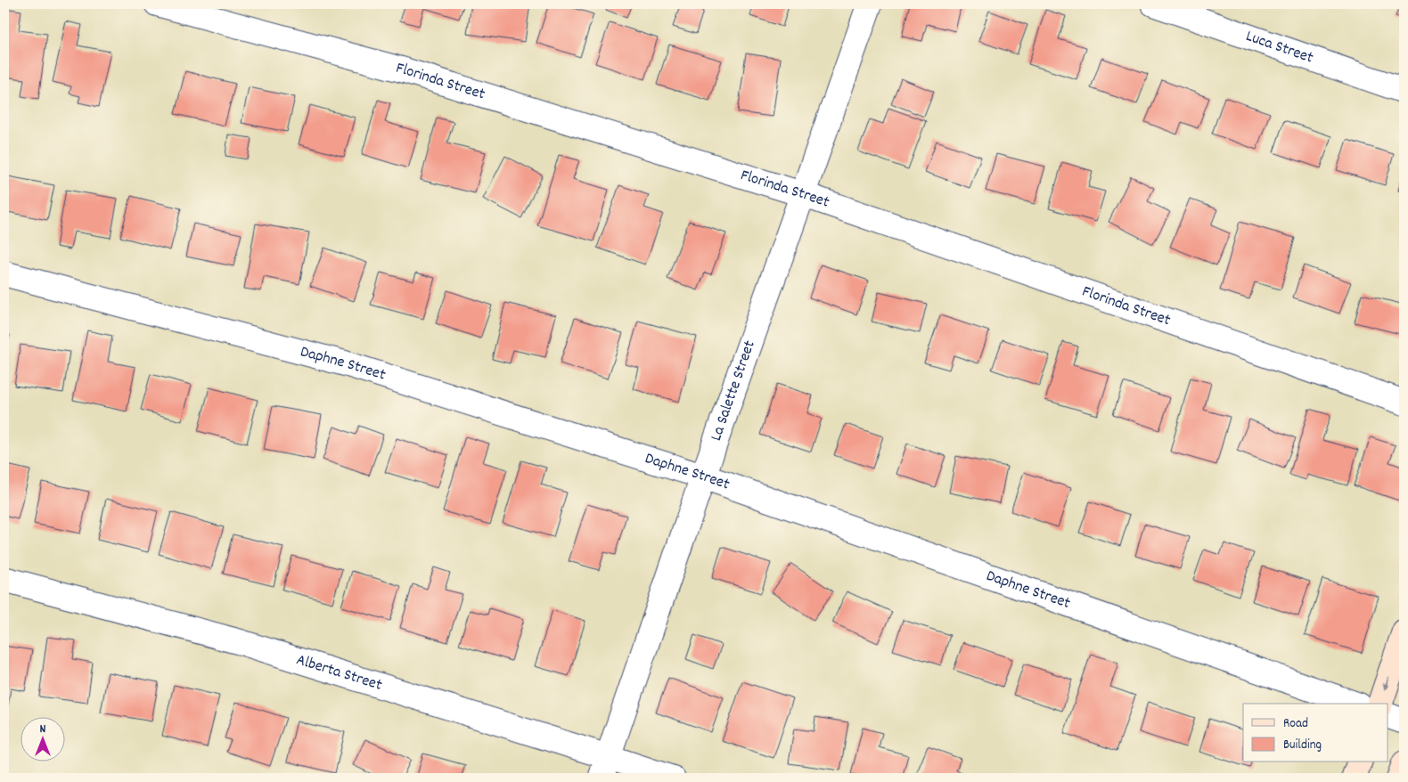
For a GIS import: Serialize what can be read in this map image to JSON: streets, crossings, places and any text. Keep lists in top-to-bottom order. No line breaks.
{"streets":{"street":["Luca Street","Florinda Street","Daphne Street","La Salette Street","Alberta Street"]},"crossings":[["Florinda Street","La Salette Street"],["Daphne Street","La Salette Street"],["La Salette Street","Alberta Street"]],"legend":["Road","Building"],"north":"top"}
